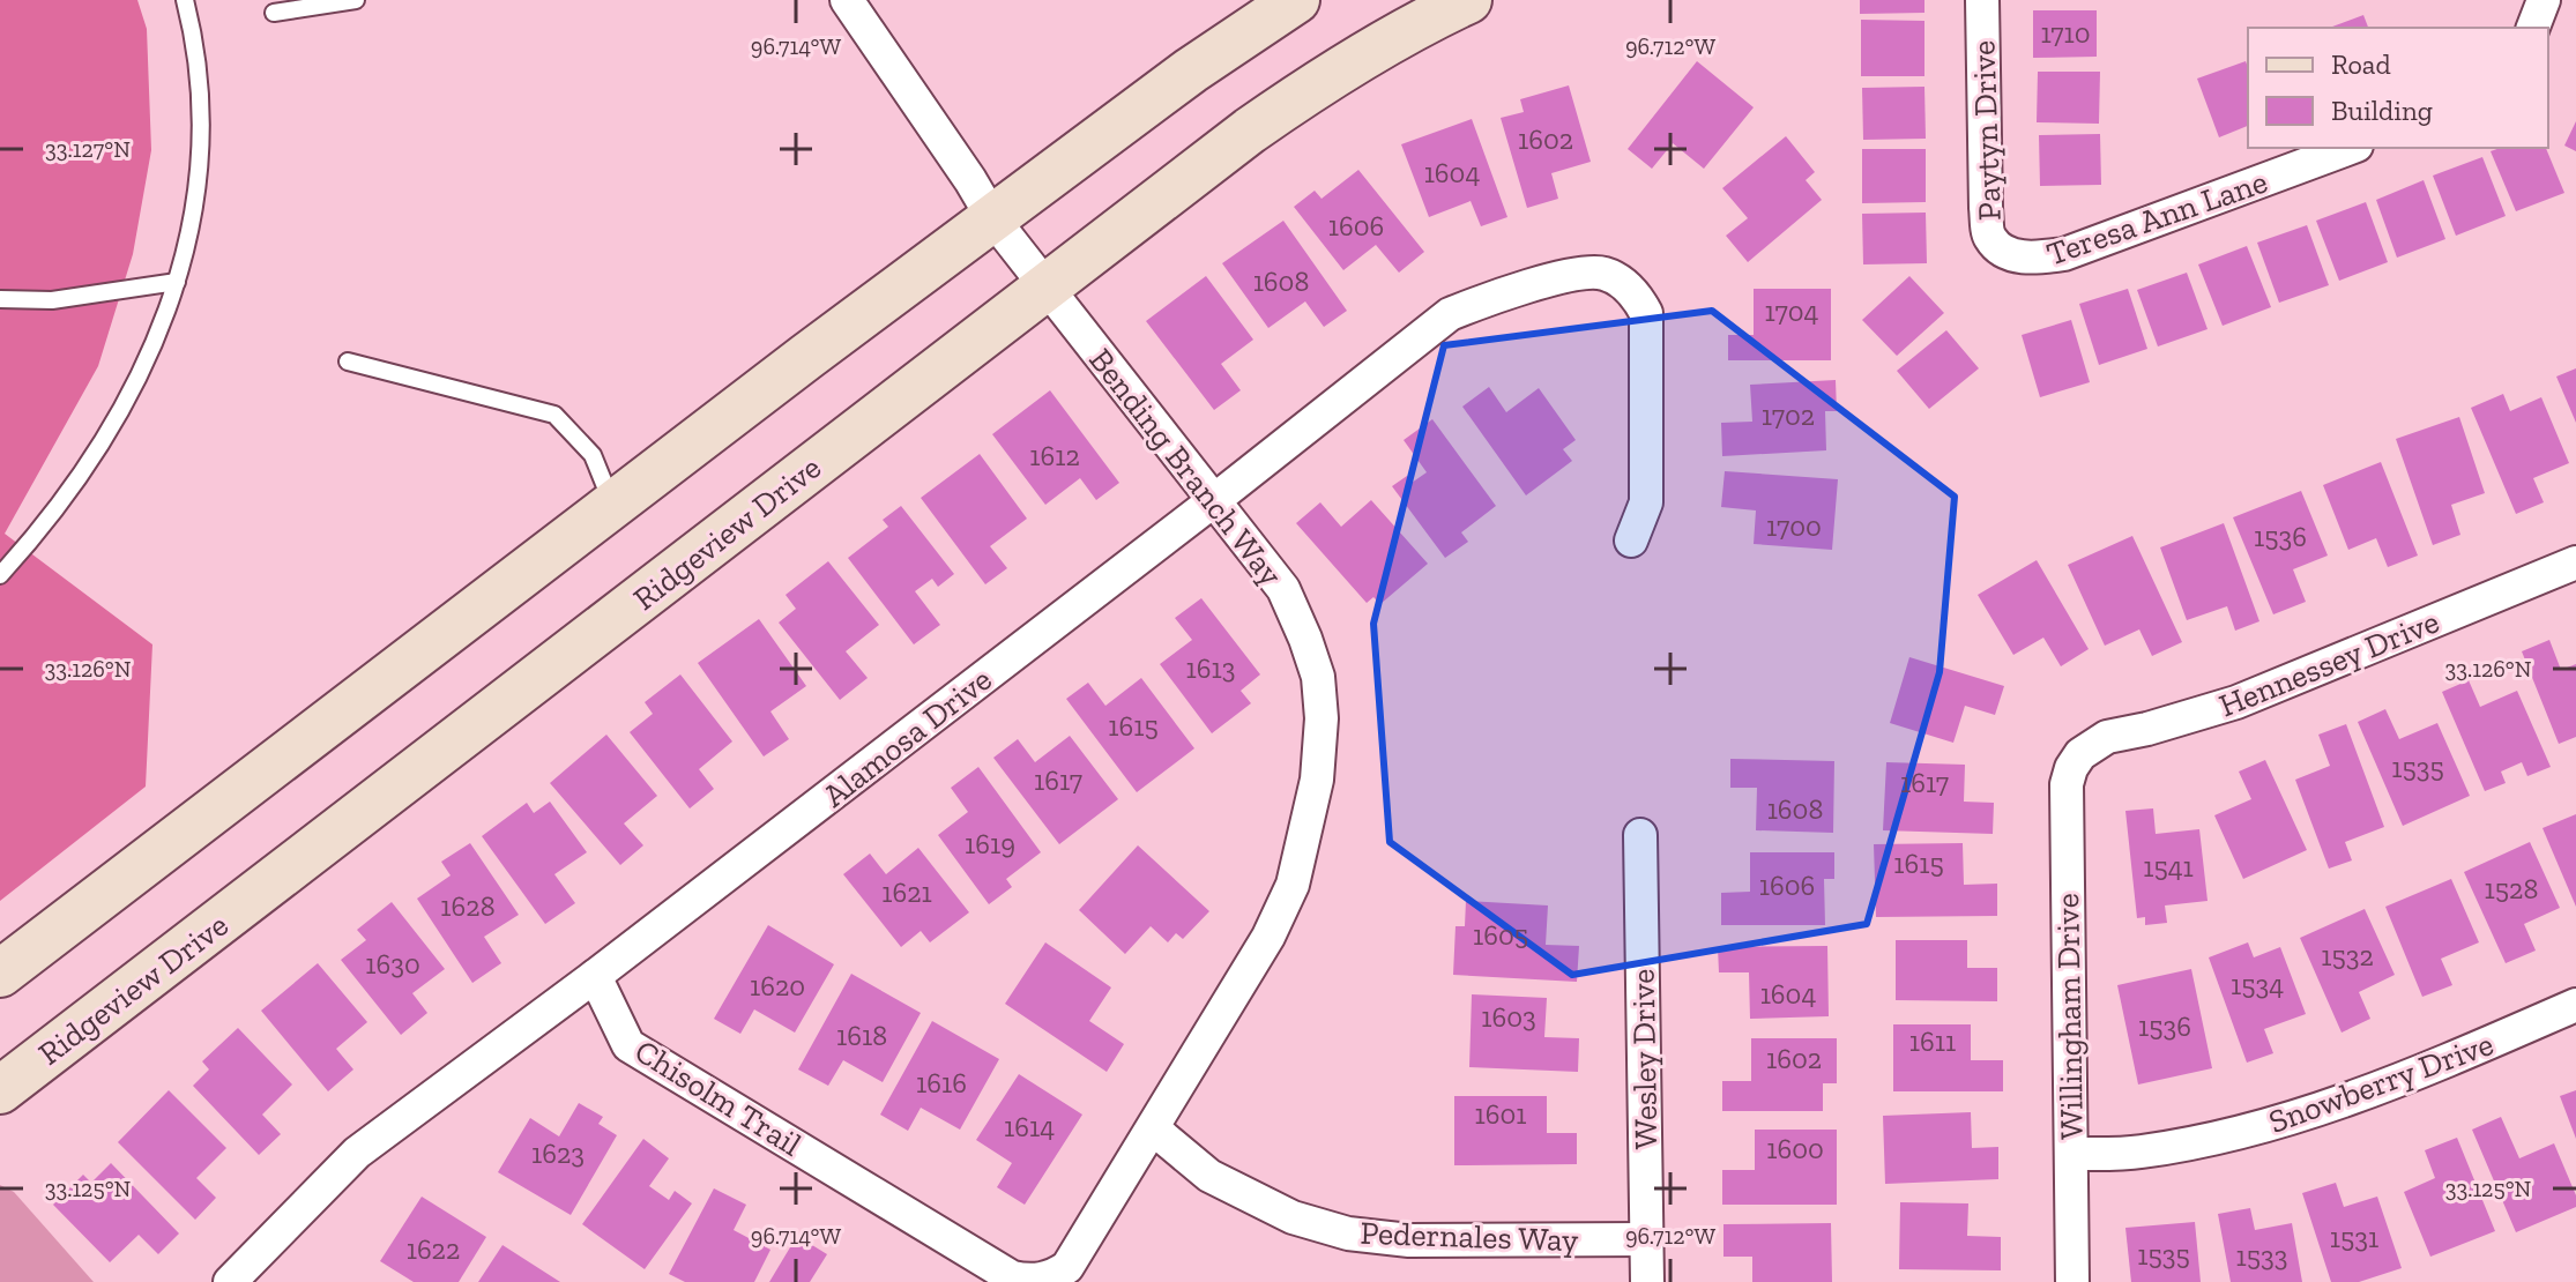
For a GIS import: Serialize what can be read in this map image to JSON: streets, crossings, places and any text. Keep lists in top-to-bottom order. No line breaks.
{"streets":{"main road":["Ridgeview Drive"],"street":["Paytyn Drive","Teresa Ann Lane","Bending Branch Way","Hennessey Drive","Alamosa Drive","Willingham Drive","Wesley Drive","Snowberry Drive","Chisolm Trail","Pedernales Way"]},"crossings":[["Paytyn Drive","Teresa Ann Lane"],["Bending Branch Way","Ridgeview Drive"],["Bending Branch Way","Alamosa Drive"],["Bending Branch Way","Chisolm Trail"],["Bending Branch Way","Pedernales Way"],["Hennessey Drive","Willingham Drive"],["Alamosa Drive","Chisolm Trail"],["Willingham Drive","Snowberry Drive"],["Wesley Drive","Pedernales Way"],["Chisolm Trail","Pedernales Way"]],"house_numbers":["1710","1602","1604","1606","1608","1704","1702","1612","1700","1536","1613","1615","1535","1617","1617","1608","1619","1615","1541","1606","1528","1621","1628","1605","1532","1630","1534","1620","1604","1603","1536","1618","1611","1602","1616","1601","1614","1600","1623","1531","1622","1535","1533"],"legend":["Road","Building"],"coordinates":["96.714°W","96.712°W","33.127°N","33.126°N","33.125°N"]}
